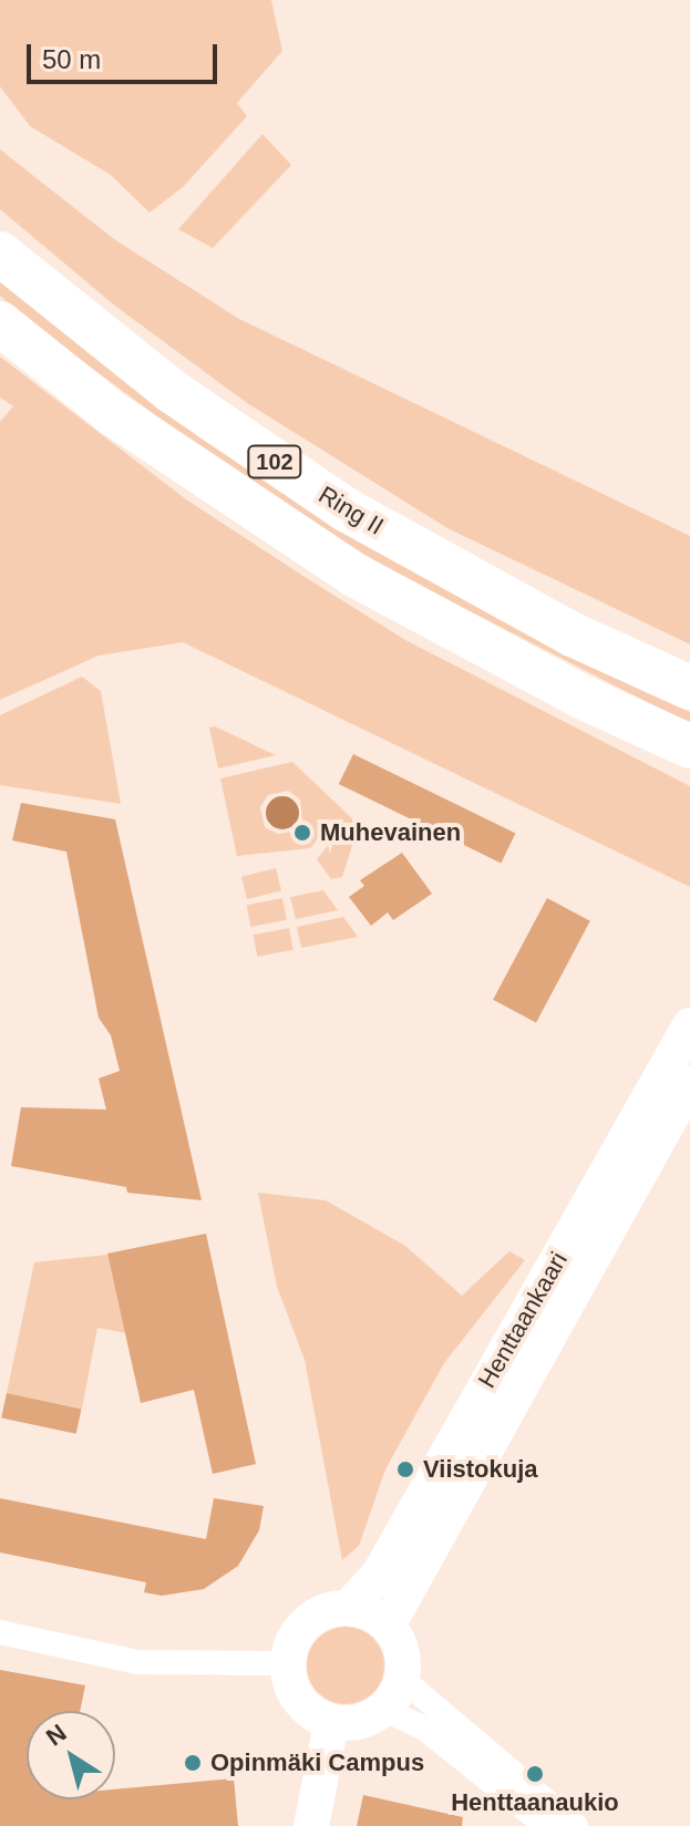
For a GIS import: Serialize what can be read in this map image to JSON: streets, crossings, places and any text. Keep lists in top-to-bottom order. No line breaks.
{"streets":{"highway":["102","Ring II"],"main road":["Henttaankaari"]},"places":["Muhevainen","Viistokuja","Opinmäki Campus","Henttaanaukio"],"scale_bar":"50 m","north":"top left"}
